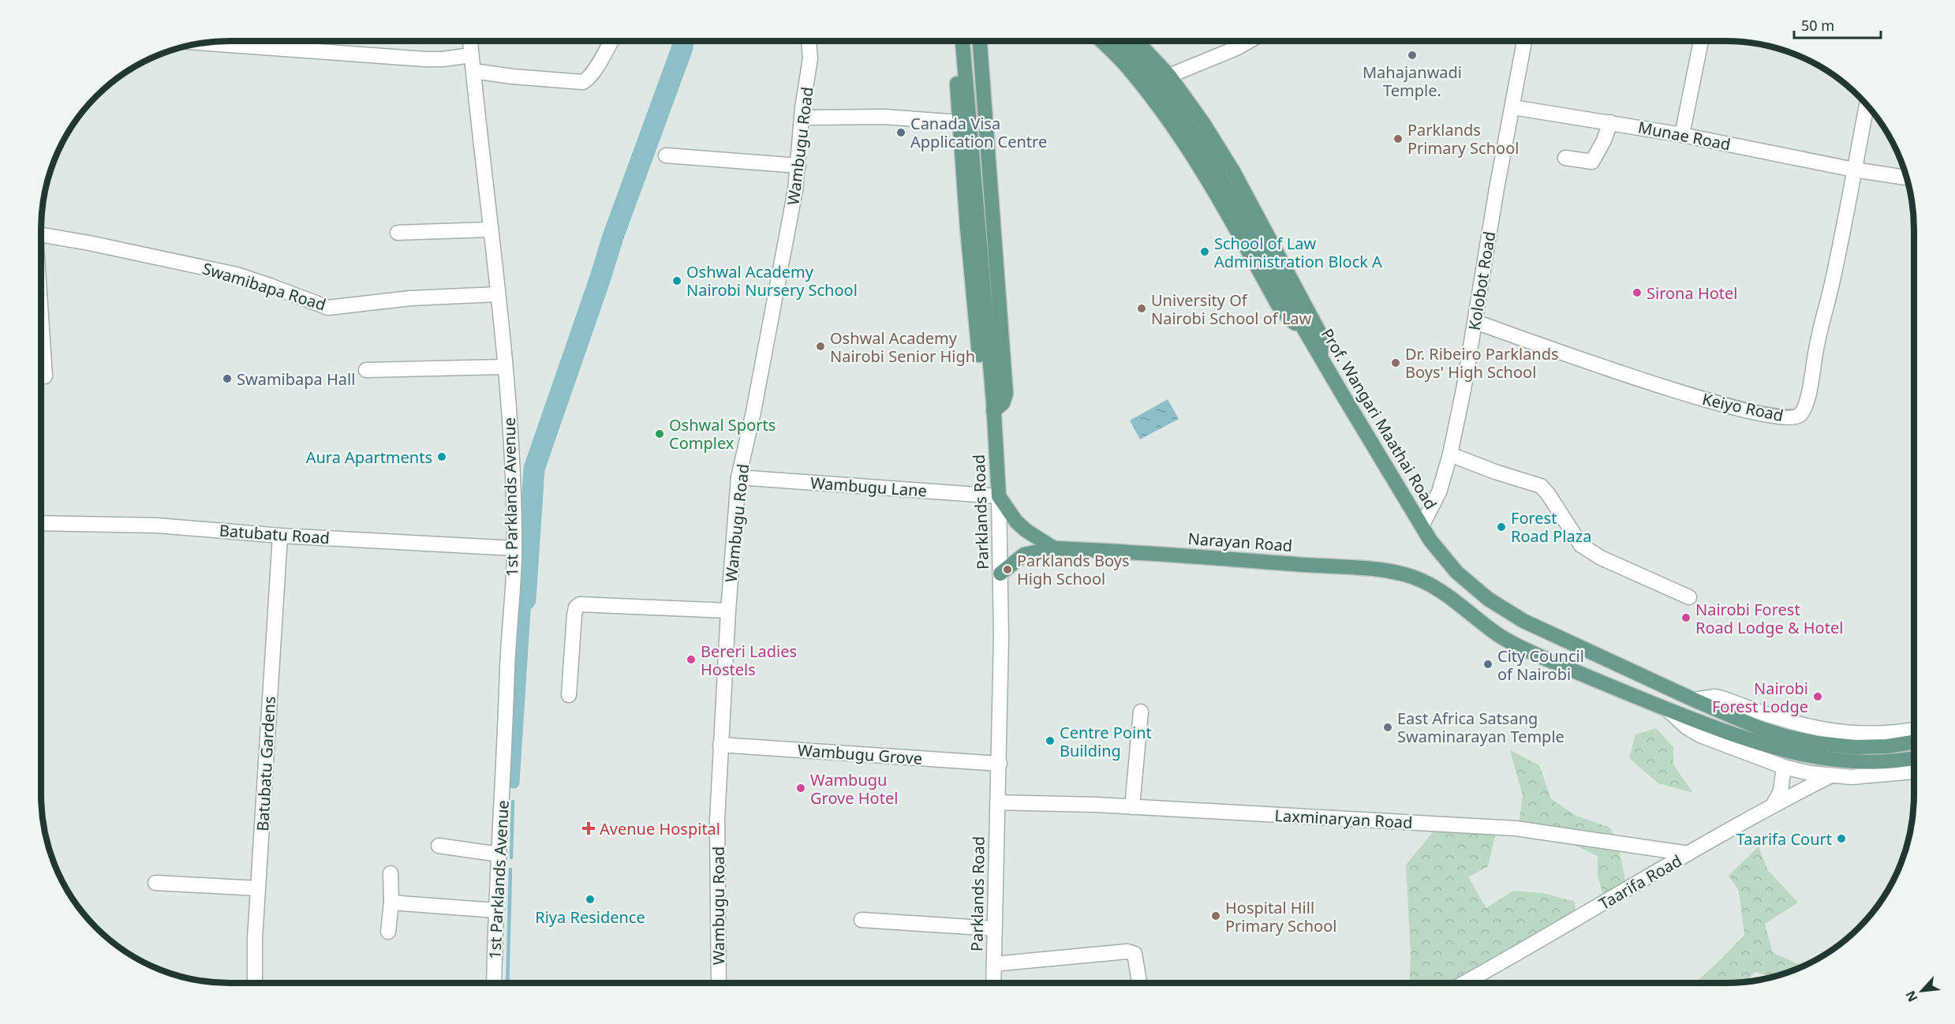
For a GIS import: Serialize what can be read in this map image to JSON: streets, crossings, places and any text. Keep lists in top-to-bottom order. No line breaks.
{"streets":{"main road":["Prof. Wangari Maathai Road","Parklands Road","Narayan Road"],"street":["Munae Road","Wambugu Road","Kolobot Road","Swamibapa Road","Keiyo Road","Wambugu Lane","1st Parklands Avenue","Batubatu Road","Wambugu Grove","Batubatu Gardens","Laxminaryan Road","Taarifa Road"]},"crossings":[["Munae Road","Kolobot Road"],["Munae Road","Keiyo Road"],["Wambugu Road","Wambugu Lane"],["Wambugu Road","Wambugu Grove"],["Kolobot Road","Keiyo Road"],["Kolobot Road","Prof. Wangari Maathai Road"],["Swamibapa Road","1st Parklands Avenue"],["Wambugu Lane","Parklands Road"],["1st Parklands Avenue","Batubatu Road"],["Parklands Road","Wambugu Grove"],["Parklands Road","Laxminaryan Road"],["Batubatu Road","Batubatu Gardens"],["Laxminaryan Road","Taarifa Road"]],"places":{"other":["Mahajanwadi Temple.","Canada Visa Application Centre","Parklands Primary School","School of Law Administration Block A","Oshwal Academy Nairobi Nursery School","Sirona Hotel","University Of Nairobi School of Law","Oshwal Academy Nairobi Senior High","Dr. Ribeiro Parklands Boys' High School","Swamibapa Hall","Oshwal Sports Complex","Aura Apartments","Forest Road Plaza","Parklands Boys High School","Nairobi Forest Road Lodge & Hotel","Bereri Ladies Hostels","City Council of Nairobi","Nairobi Forest Lodge","East Africa Satsang Swaminarayan Temple","Centre Point Building","Wambugu Grove Hotel","Taarifa Court","Riya Residence","Hospital Hill Primary School"],"health":["Avenue Hospital"]},"scale_bar":"50 m","north":"bottom left"}
